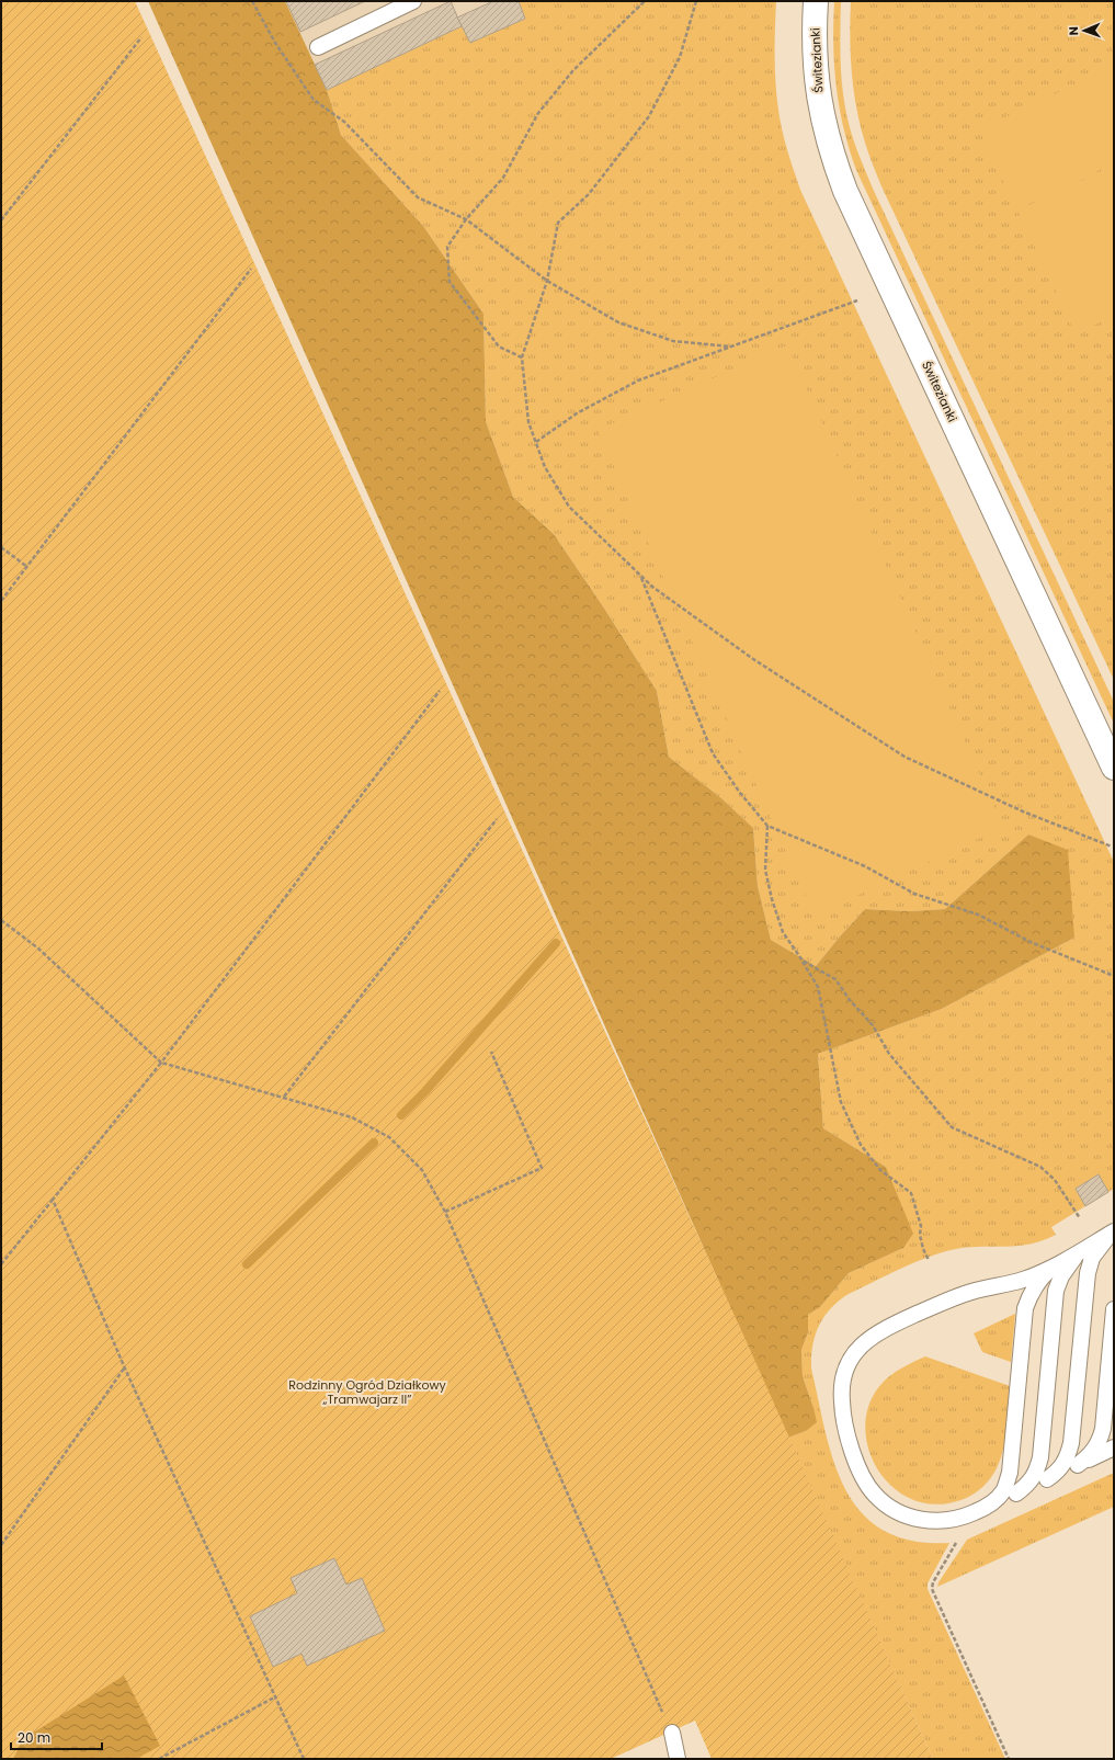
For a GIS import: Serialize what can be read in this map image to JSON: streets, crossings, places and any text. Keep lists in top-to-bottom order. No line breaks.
{"streets":{"street":["Świtezianki"]},"parks":["Rodzinny Ogród Działkowy „Tramwajarz II”"],"scale_bar":"20 m","north":"left"}
